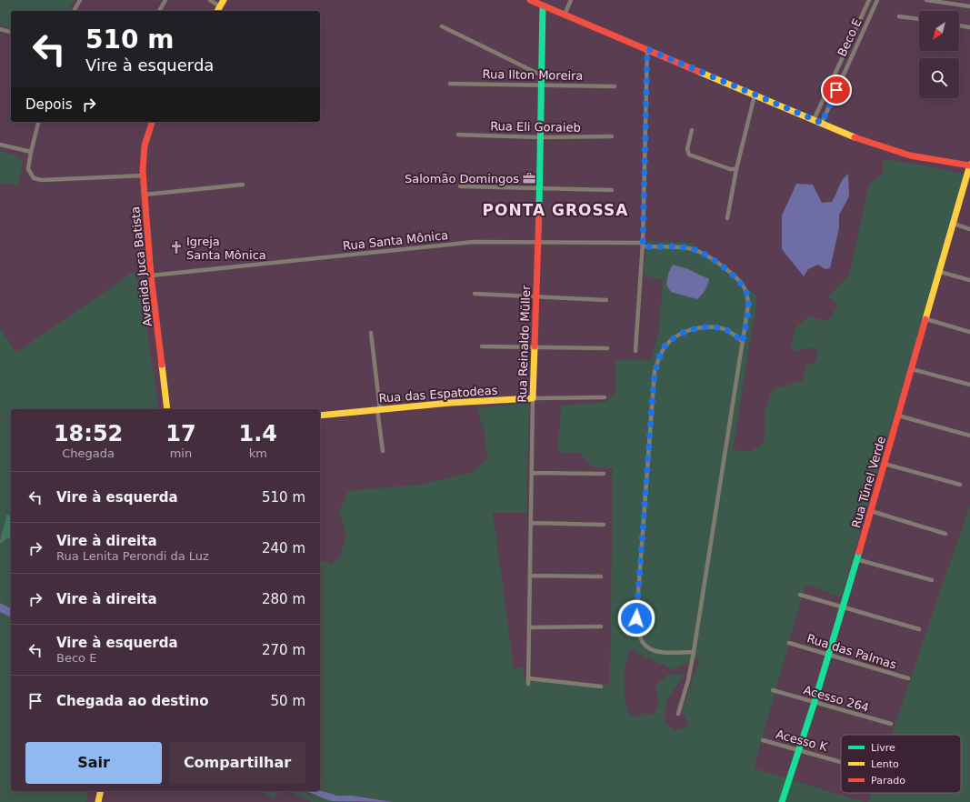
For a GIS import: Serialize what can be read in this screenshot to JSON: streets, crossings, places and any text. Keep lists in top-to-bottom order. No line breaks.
{"streets":{"street":["Beco E","Rua Ilton Moreira","Rua Eli Goraieb","Rua Santa Mônica","Avenida Juca Batista","Rua Reinaldo Müller","Rua das Espatodeas","Rua Túnel Verde","Rua das Palmas","Acesso 264","Acesso K"]},"crossings":[["Rua Ilton Moreira","Rua Reinaldo Müller"],["Rua Eli Goraieb","Rua Reinaldo Müller"],["Rua Santa Mônica","Avenida Juca Batista"],["Rua Santa Mônica","Rua Reinaldo Müller"],["Rua Reinaldo Müller","Rua das Espatodeas"],["Rua Túnel Verde","Rua das Palmas"],["Rua Túnel Verde","Acesso 264"],["Rua Túnel Verde","Acesso K"]],"districts":["PONTA GROSSA"],"places":{"office":["Salomão Domingos"],"church":["Igreja Santa Mônica"]},"legend":["Livre","Lento","Parado"],"north":"bottom left","page":{"turn":["510 m","Vire à esquerda"],"then":"Depois","eta":["18:52","Chegada","17","min","1.4","km"],"list":[{"name":"Vire à esquerda","value":"510 m"},{"name":"Vire à direita","note":"Rua Lenita Perondi da Luz","value":"240 m"},{"name":"Vire à direita","value":"280 m"},{"name":"Vire à esquerda","note":"Beco E","value":"270 m"},{"name":"Chegada ao destino","value":"50 m"}],"buttons":["Sair","Compartilhar"]}}
